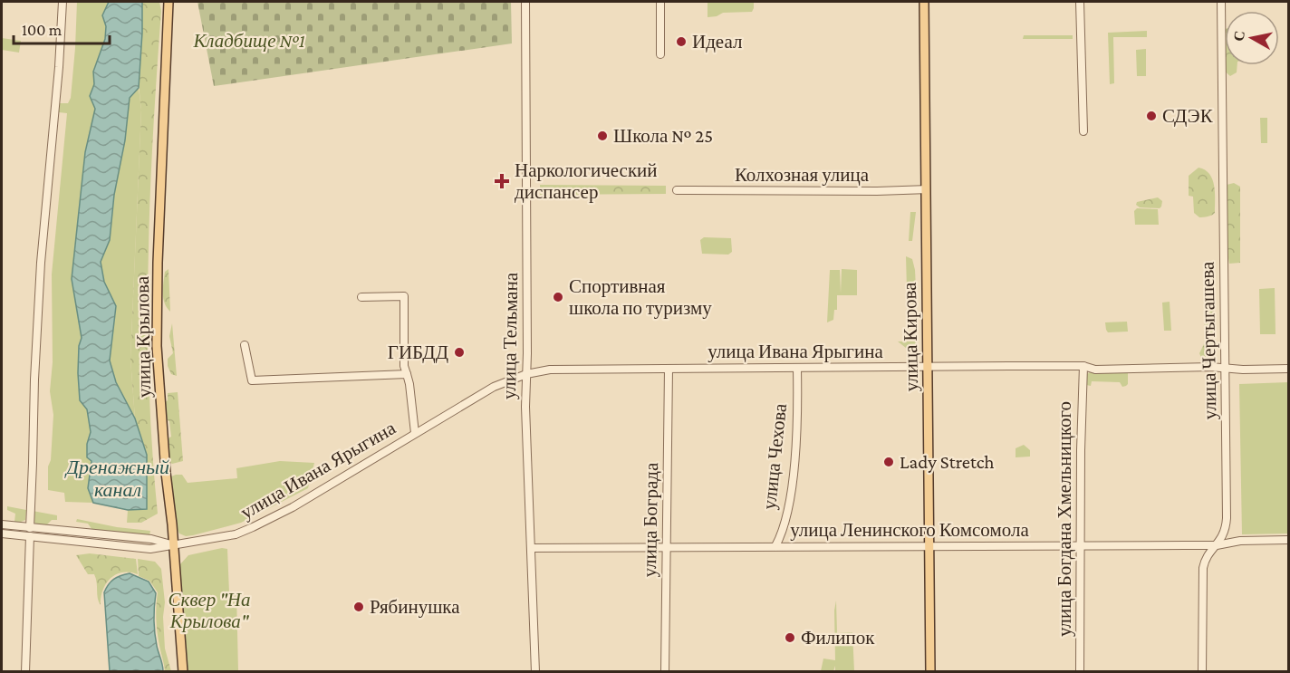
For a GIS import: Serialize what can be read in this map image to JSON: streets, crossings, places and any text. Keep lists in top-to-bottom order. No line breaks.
{"streets":{"main road":["улица Крылова","улица Кирова"],"street":["Колхозная улица","улица Тельмана","улица Чертыгашева","улица Ивана Ярыгина","улица Чехова","улица Богдана Хмельницкого","улица Бограда","улица Ленинского Комсомола"]},"crossings":[["Колхозная улица","улица Кирова"],["улица Тельмана","улица Ивана Ярыгина"],["улица Тельмана","улица Ленинского Комсомола"],["улица Крылова","улица Ивана Ярыгина"],["улица Кирова","улица Ивана Ярыгина"],["улица Кирова","улица Ленинского Комсомола"],["улица Чертыгашева","улица Ивана Ярыгина"],["улица Чертыгашева","улица Ленинского Комсомола"],["улица Ивана Ярыгина","улица Чехова"],["улица Ивана Ярыгина","улица Богдана Хмельницкого"],["улица Ивана Ярыгина","улица Бограда"],["улица Чехова","улица Ленинского Комсомола"],["улица Богдана Хмельницкого","улица Ленинского Комсомола"],["улица Бограда","улица Ленинского Комсомола"]],"water":["Дренажный канал"],"parks":["Кладбище №1","Сквер \"На Крылова\""],"places":{"other":["Идеал","СДЭК","Школа № 25","Спортивная школа по туризму","ГИБДД","Lady Stretch","Рябинушка","Филипок"],"health":["Наркологический диспансер"]},"scale_bar":"100 m","north":"left"}
